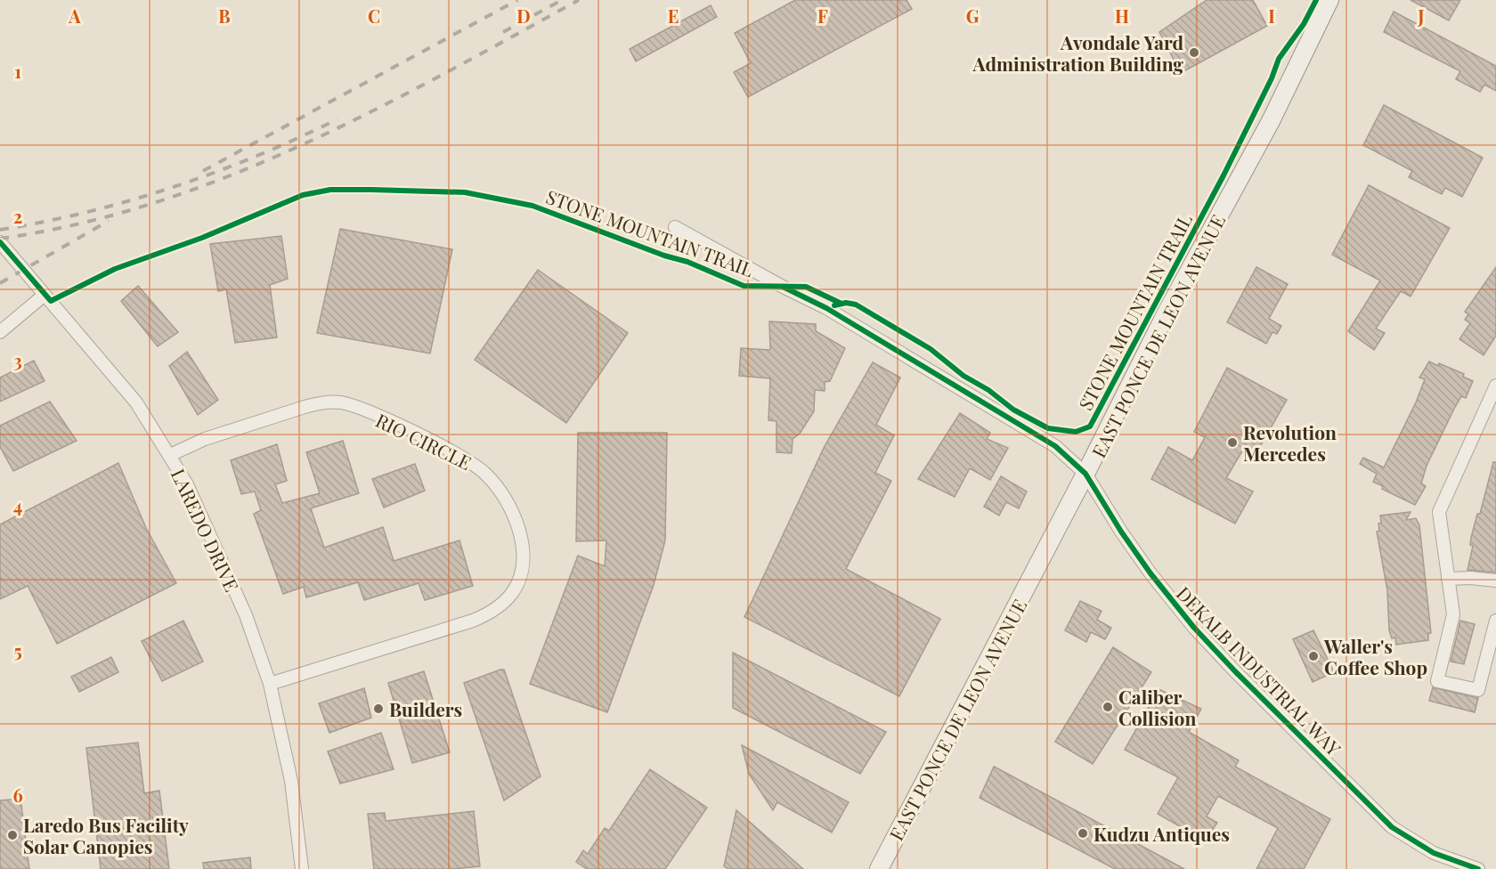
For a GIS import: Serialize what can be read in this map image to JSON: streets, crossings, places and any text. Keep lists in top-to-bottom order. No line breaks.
{"streets":{"main road":["EAST PONCE DE LEON AVENUE"],"street":["RIO CIRCLE","LAREDO DRIVE","DEKALB INDUSTRIAL WAY"],"cycle path":["STONE MOUNTAIN TRAIL"]},"crossings":[["EAST PONCE DE LEON AVENUE","DEKALB INDUSTRIAL WAY"],["RIO CIRCLE","LAREDO DRIVE"]],"places":["Avondale Yard Administration Building","Revolution Mercedes","Waller's Coffee Shop","Caliber Collision","Builders","Kudzu Antiques","Laredo Bus Facility Solar Canopies"],"grid":{"columns":["A","B","C","D","E","F","G","H","I","J"],"rows":["1","2","3","4","5","6"]}}
